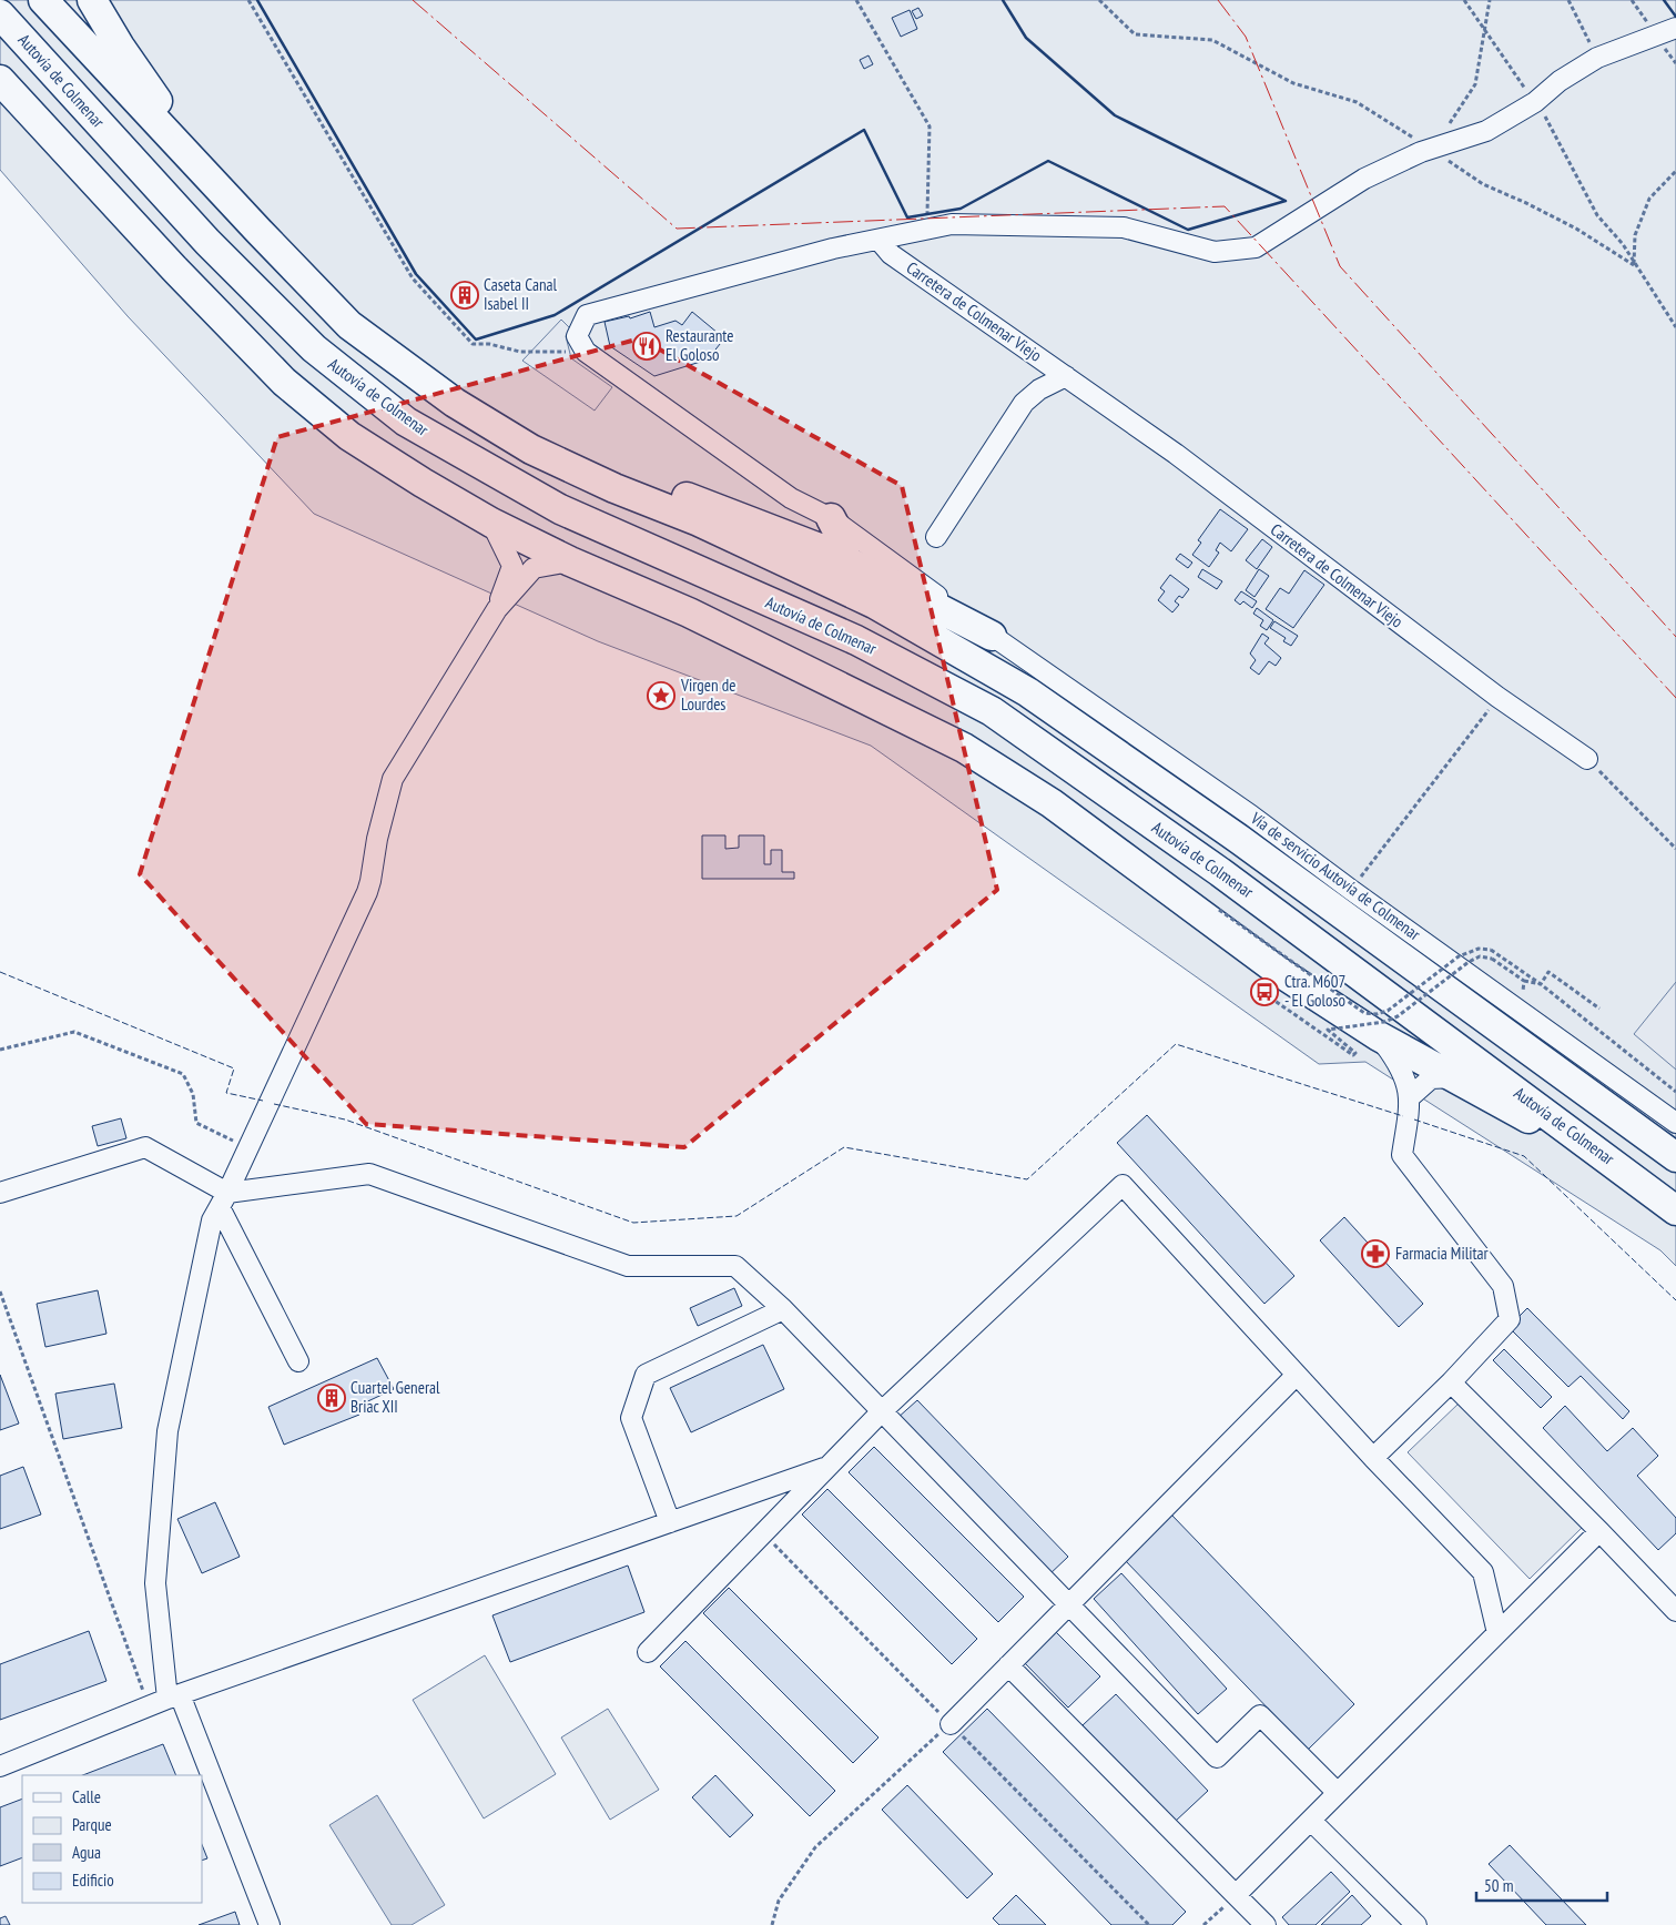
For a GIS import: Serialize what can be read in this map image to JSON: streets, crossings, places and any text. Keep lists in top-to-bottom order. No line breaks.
{"streets":{"highway":["Autovía de Colmenar"],"street":["Carretera de Colmenar Viejo","Vía de servicio Autovía de Colmenar"]},"places":{"building":["Caseta Canal Isabel II","Cuartel General Briac XII"],"restaurant":["Restaurante El Goloso"],"place":["Virgen de Lourdes"],"bus stop":["Ctra. M607 - El Goloso"],"pharmacy":["Farmacia Militar"]},"legend":["Calle","Parque","Agua","Edificio"],"scale_bar":"50 m"}
